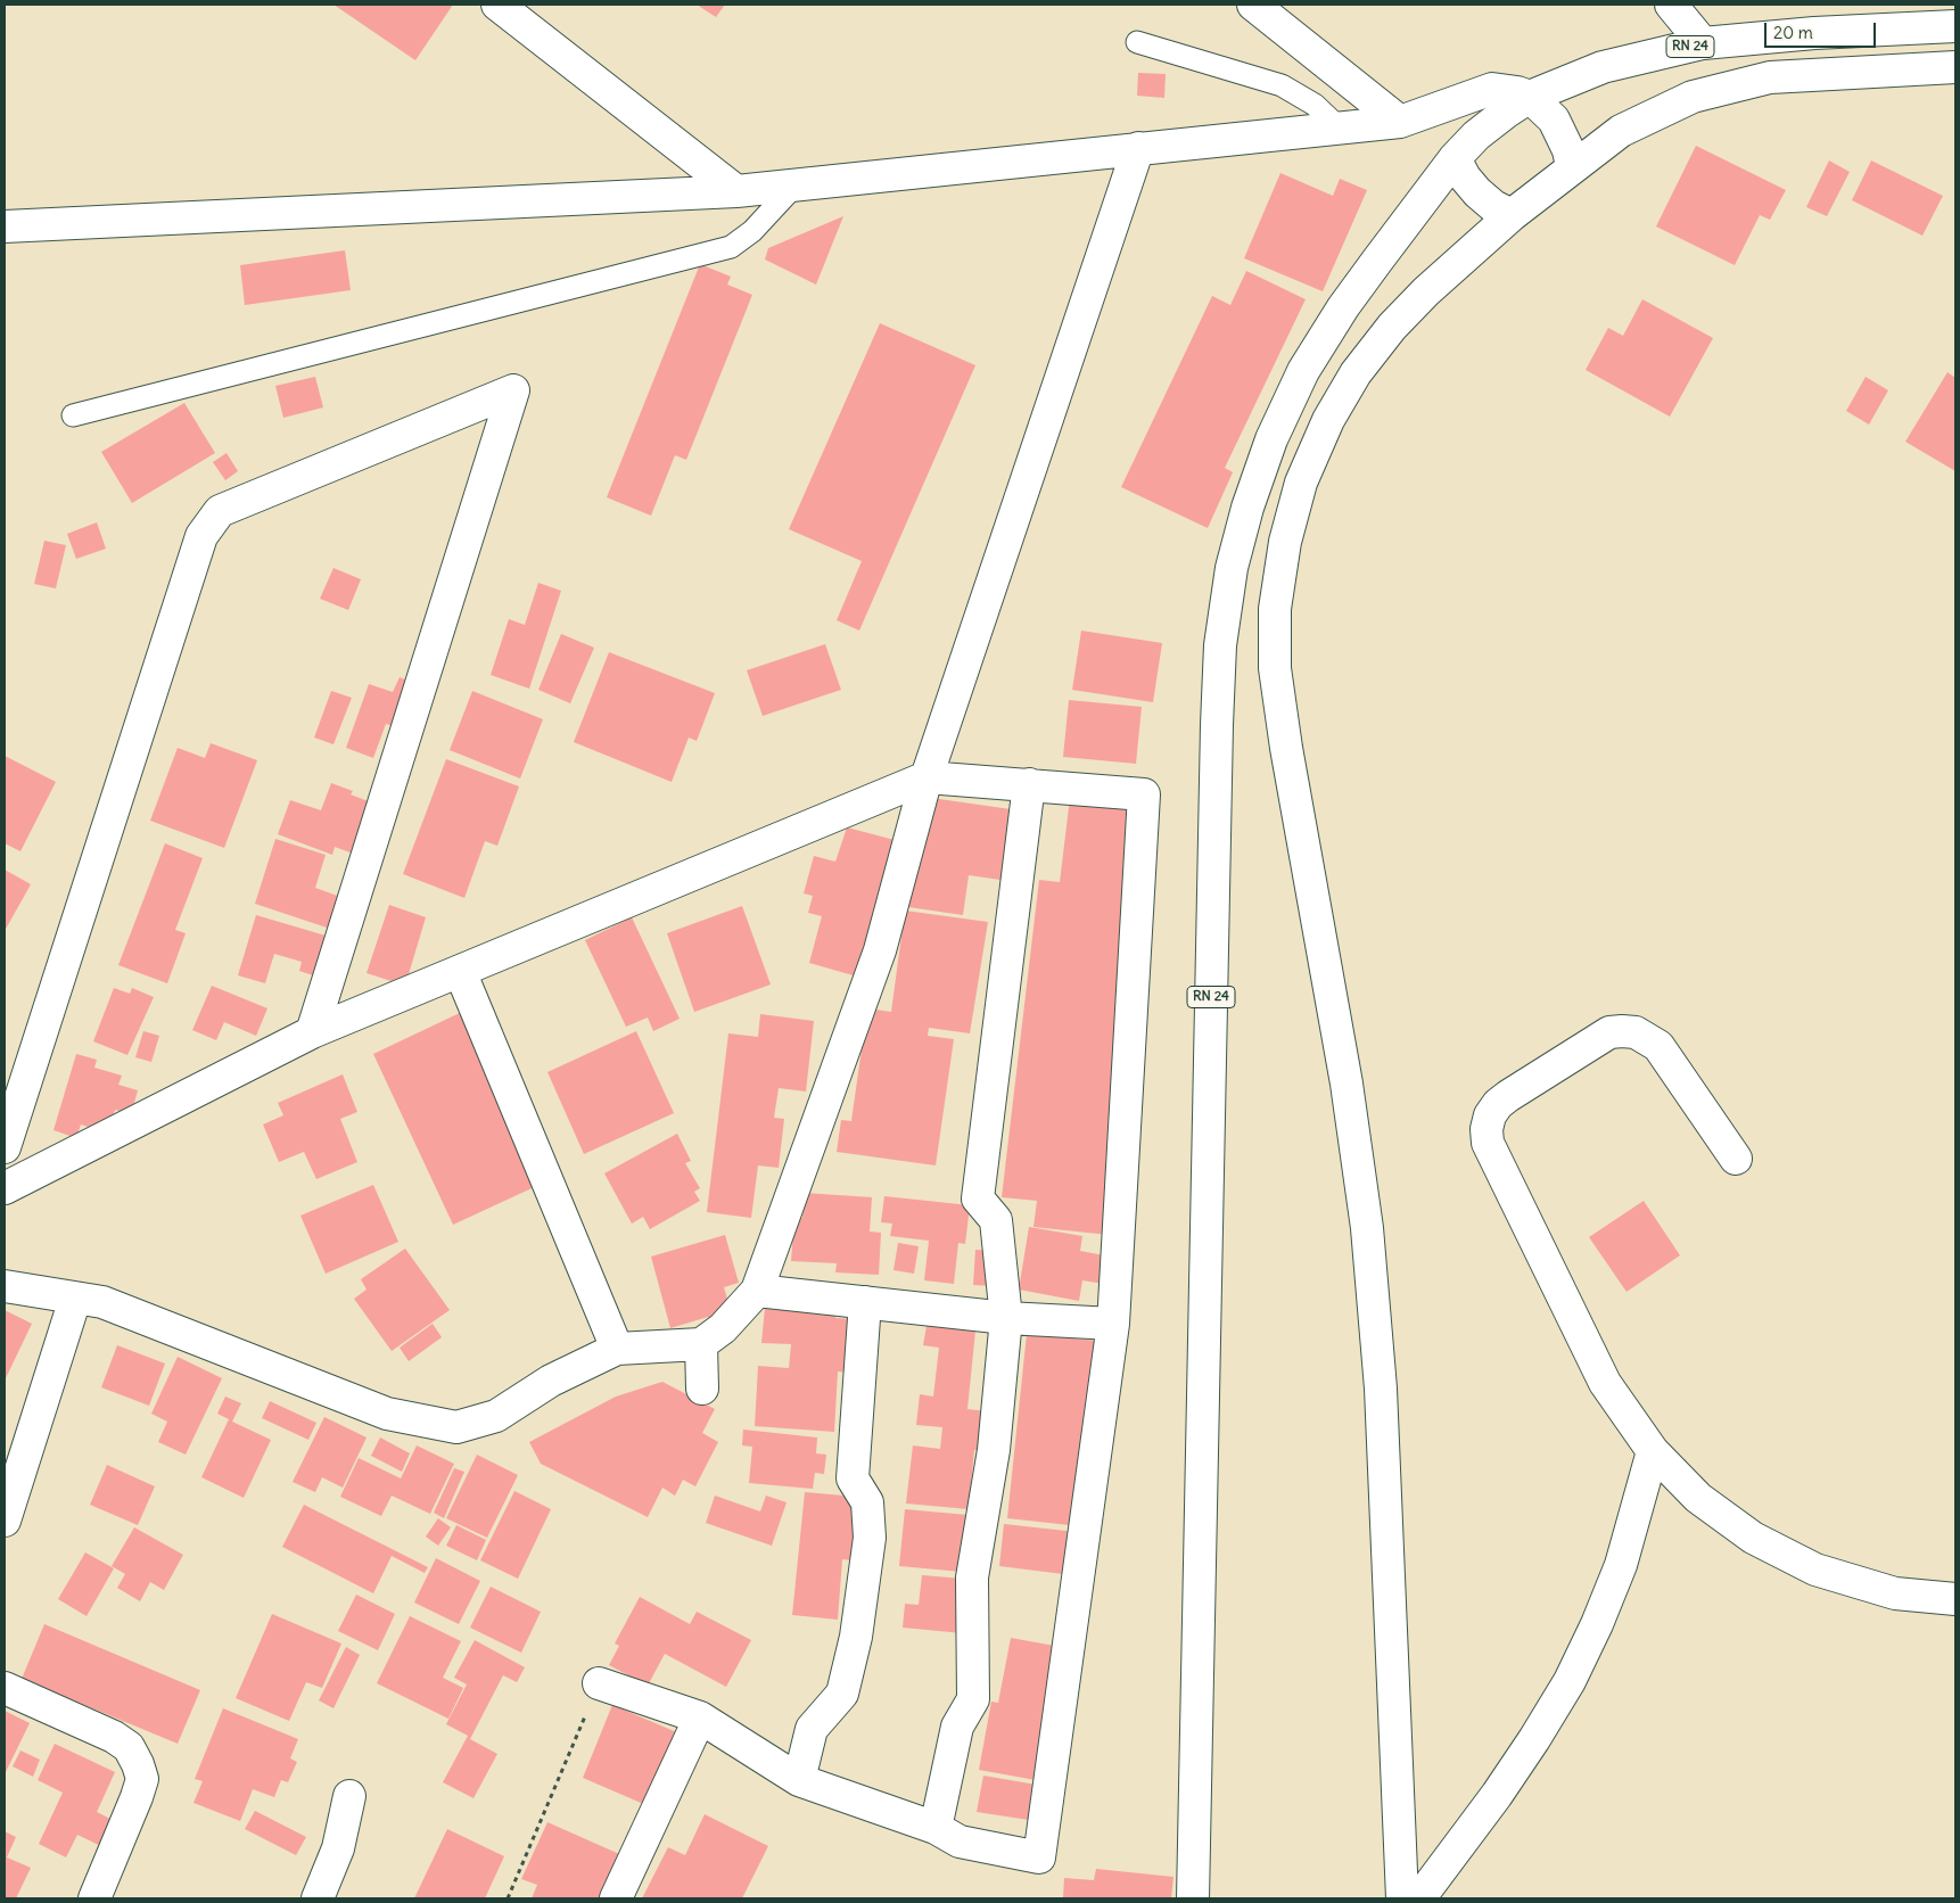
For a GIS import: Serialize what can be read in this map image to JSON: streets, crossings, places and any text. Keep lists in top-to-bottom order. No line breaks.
{"streets":{"street":["RN 24"]},"scale_bar":"20 m"}
